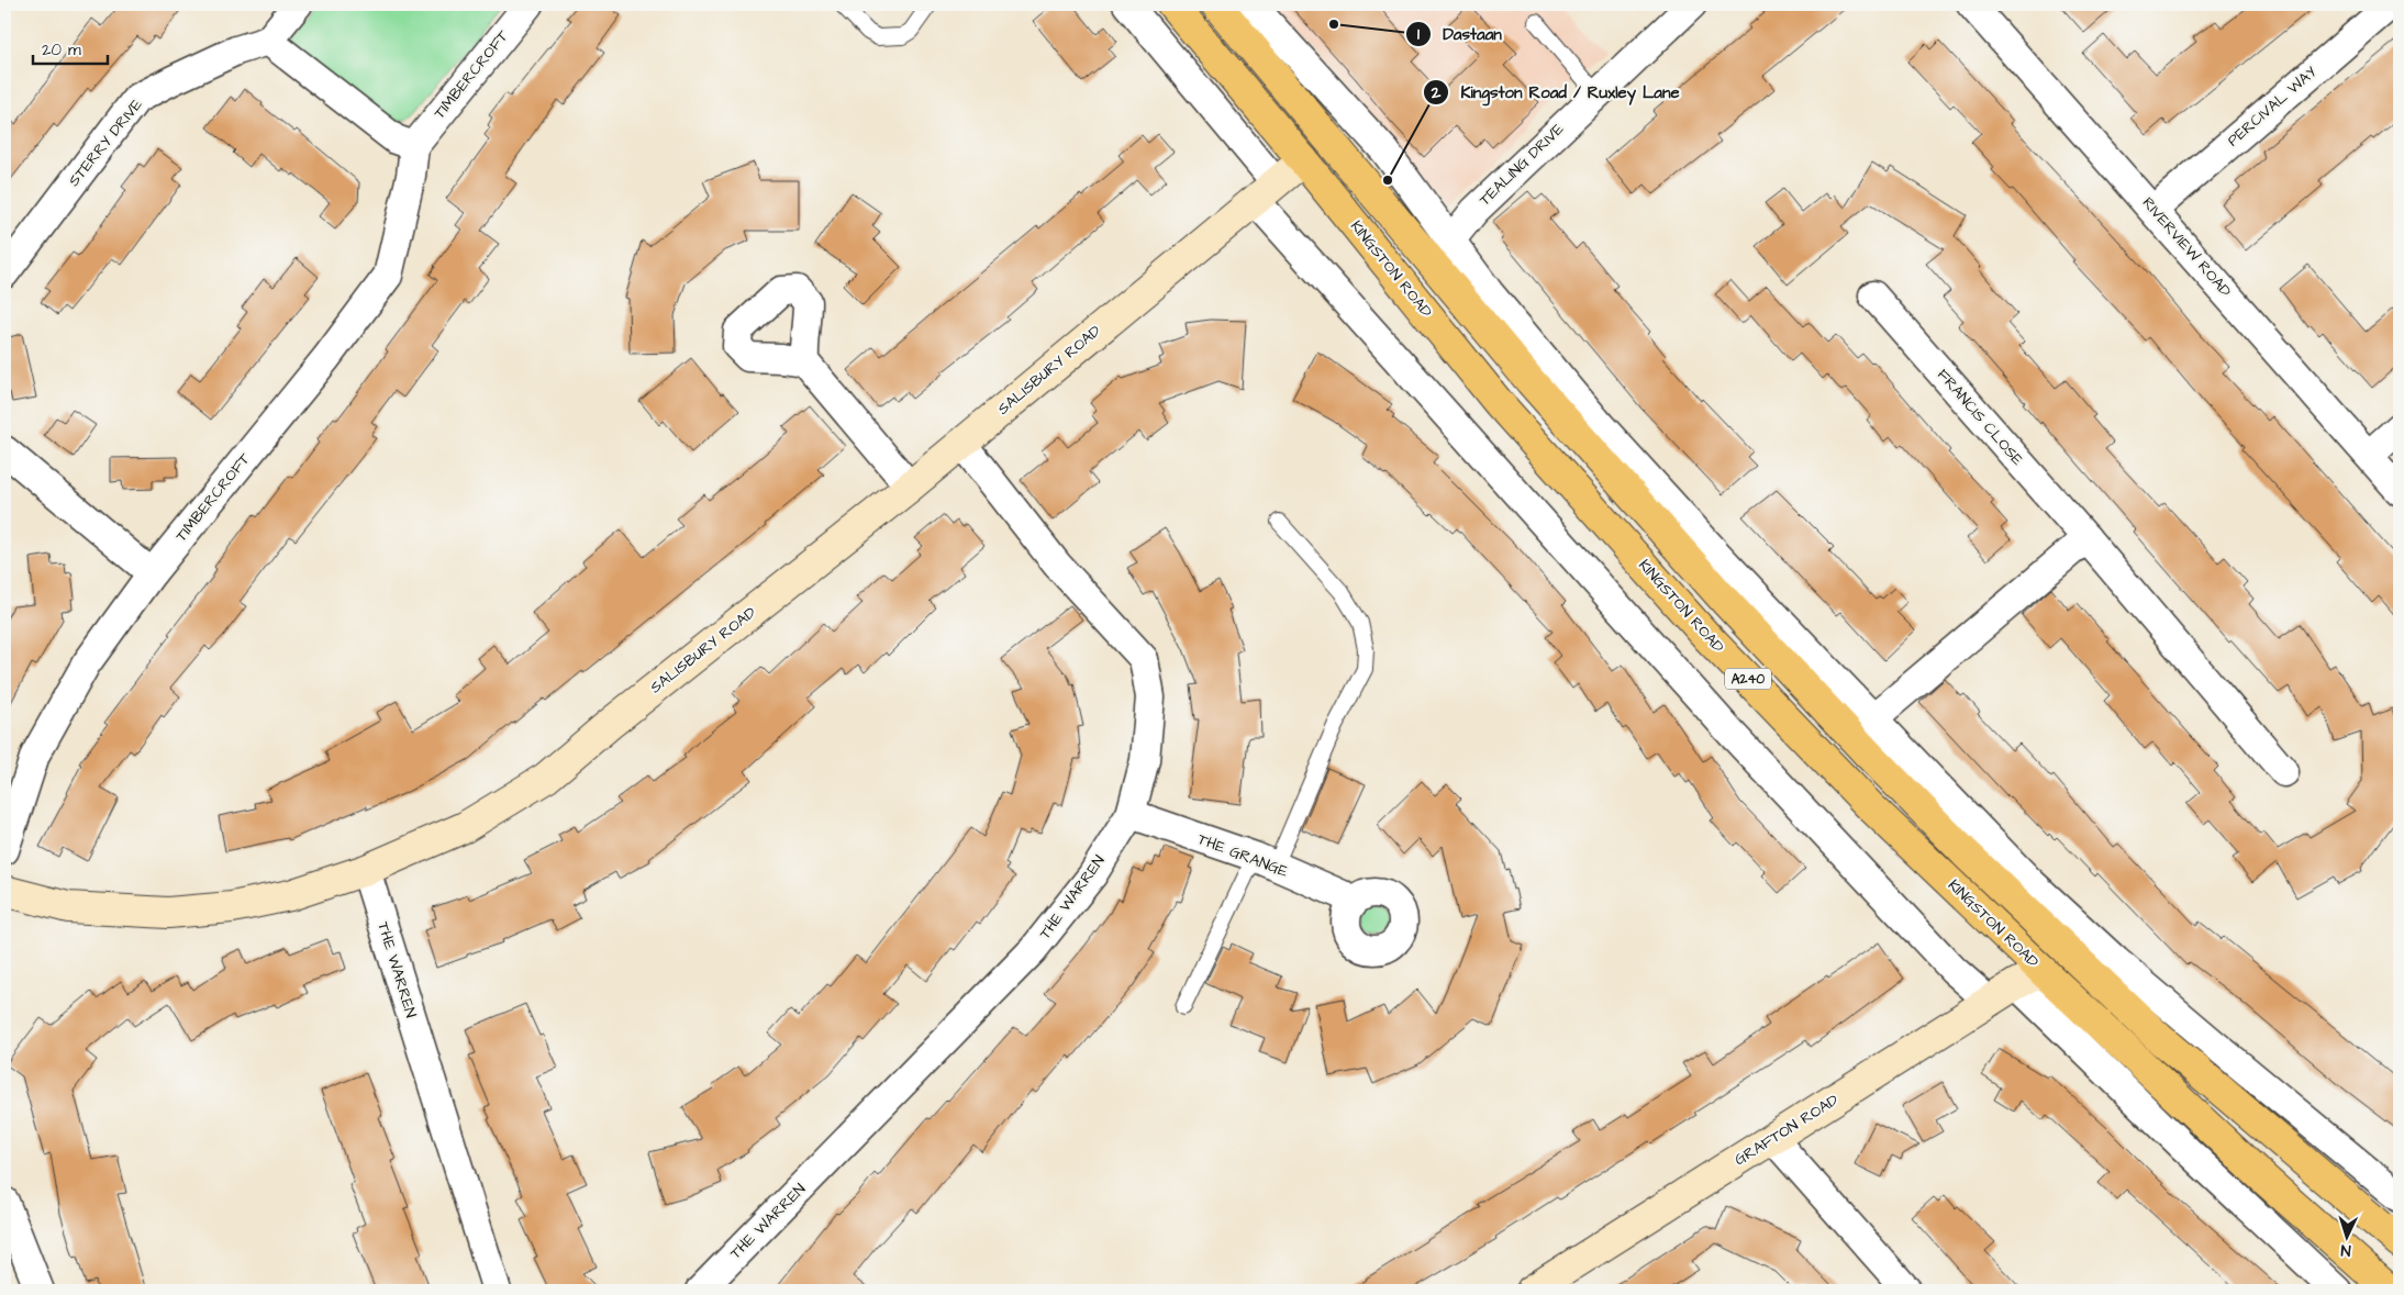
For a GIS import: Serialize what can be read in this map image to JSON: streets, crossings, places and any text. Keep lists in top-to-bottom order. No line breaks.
{"streets":{"highway":["KINGSTON ROAD","A240"],"street":["TIMBERCROFT","PERCIVAL WAY","STERRY DRIVE","TEALING DRIVE","RIVERVIEW ROAD","SALISBURY ROAD","FRANCIS CLOSE","THE GRANGE","THE WARREN","GRAFTON ROAD"]},"crossings":[["PERCIVAL WAY","RIVERVIEW ROAD"],["KINGSTON ROAD","SALISBURY ROAD"],["KINGSTON ROAD","GRAFTON ROAD"],["SALISBURY ROAD","THE WARREN"],["THE GRANGE","THE WARREN"]],"places":["Dastaan","Kingston Road / Ruxley Lane"],"scale_bar":"20 m","north":"bottom"}
